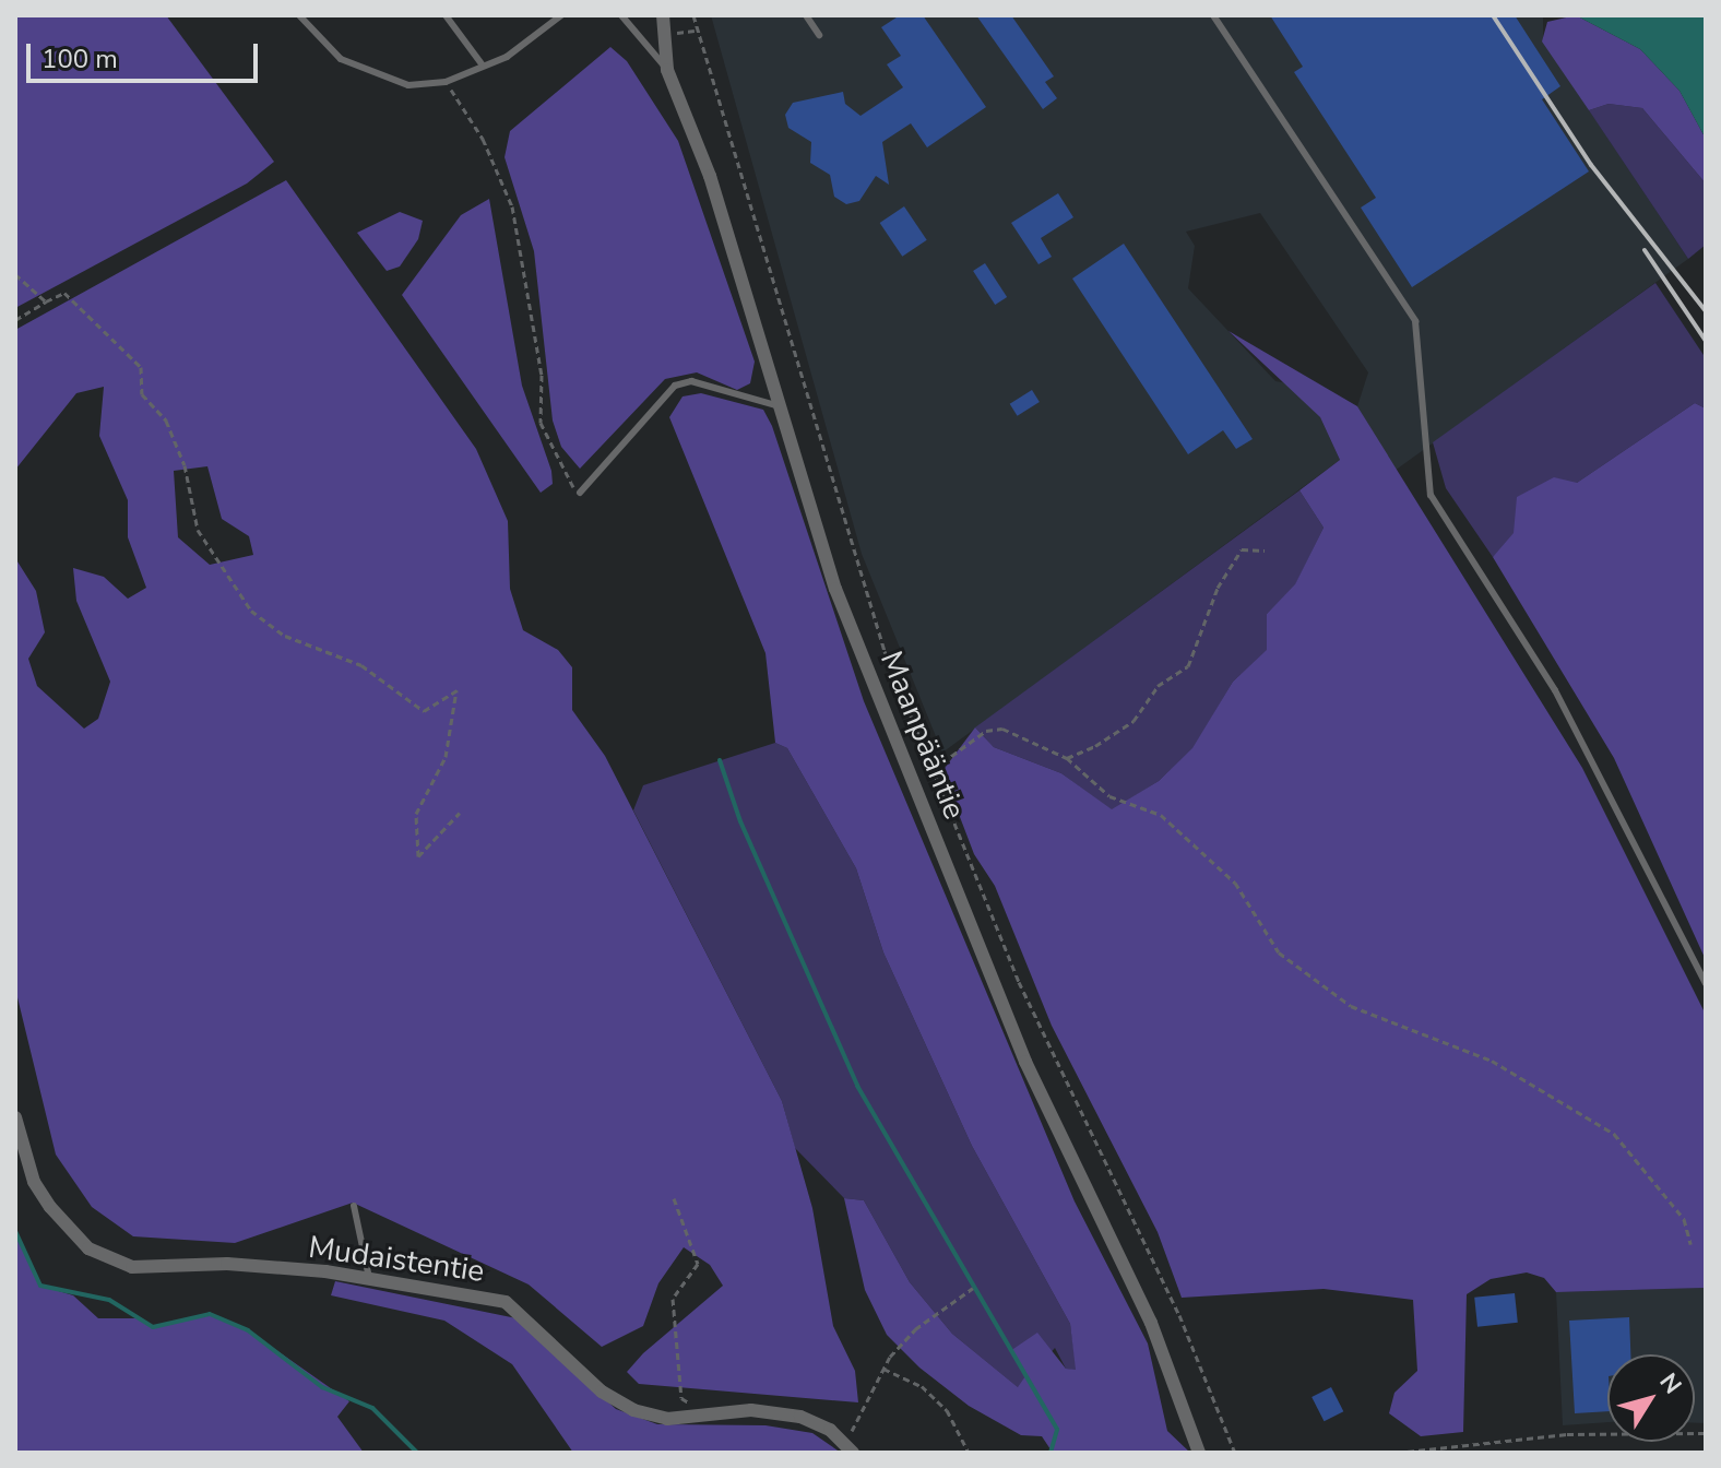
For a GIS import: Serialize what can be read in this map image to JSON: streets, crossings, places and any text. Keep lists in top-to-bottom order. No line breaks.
{"streets":{"street":["Maanpääntie","Mudaistentie"]},"scale_bar":"100 m","north":"top right"}
